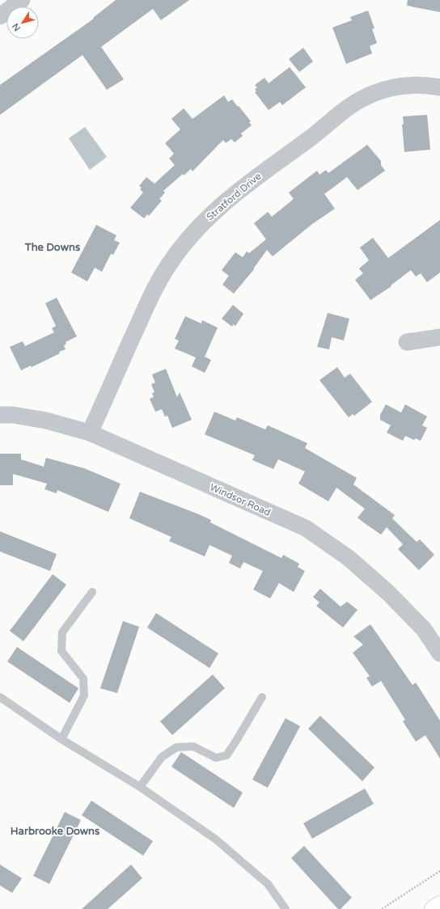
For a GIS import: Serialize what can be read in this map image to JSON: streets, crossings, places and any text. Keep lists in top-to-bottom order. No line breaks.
{"streets":{"street":["Stratford Drive","Windsor Road"]},"crossings":[["Stratford Drive","Windsor Road"]],"districts":["The Downs","Harbrooke Downs"],"north":"bottom left"}
